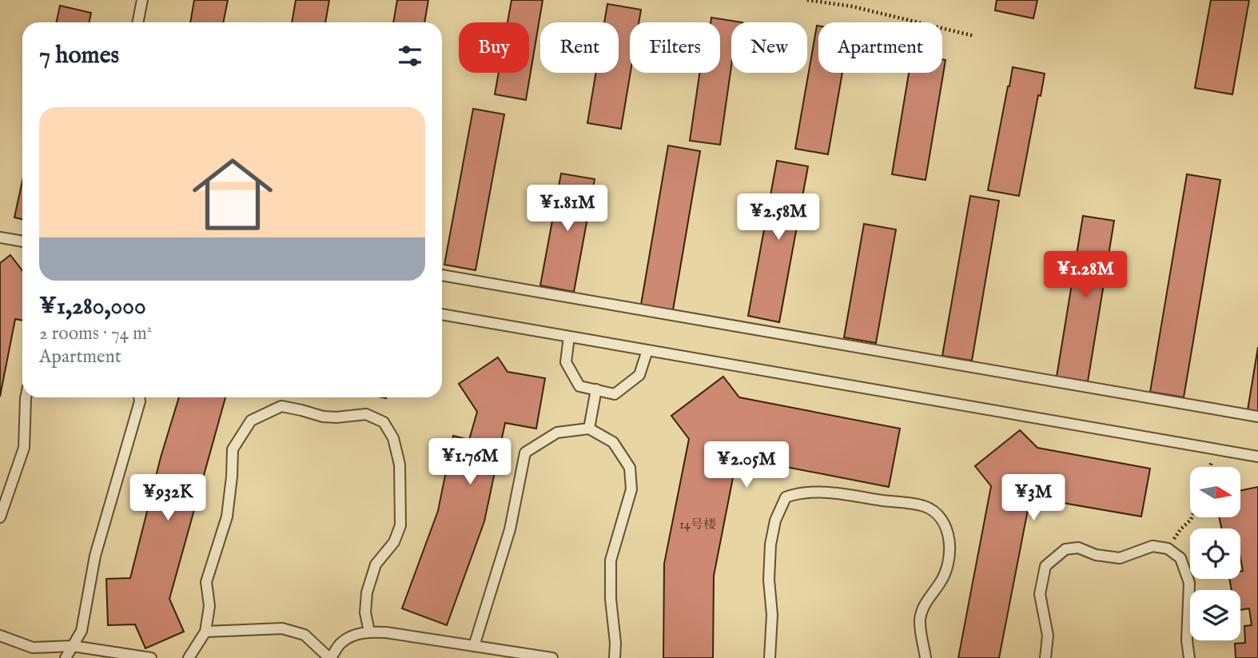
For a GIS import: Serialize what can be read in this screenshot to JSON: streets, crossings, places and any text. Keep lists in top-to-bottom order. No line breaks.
{"house_numbers":["14号楼"],"north":"right","page":{"chip":["Buy","Rent","Filters","New","Apartment"],"heading":"7 homes","list":[{"name":"¥1,280,000","note":"2 rooms · 74 m² · Apartment"}],"price":["¥1.81M","¥2.58M","¥1.28M","¥1.76M","¥2.05M","¥932K","¥3M"]}}
